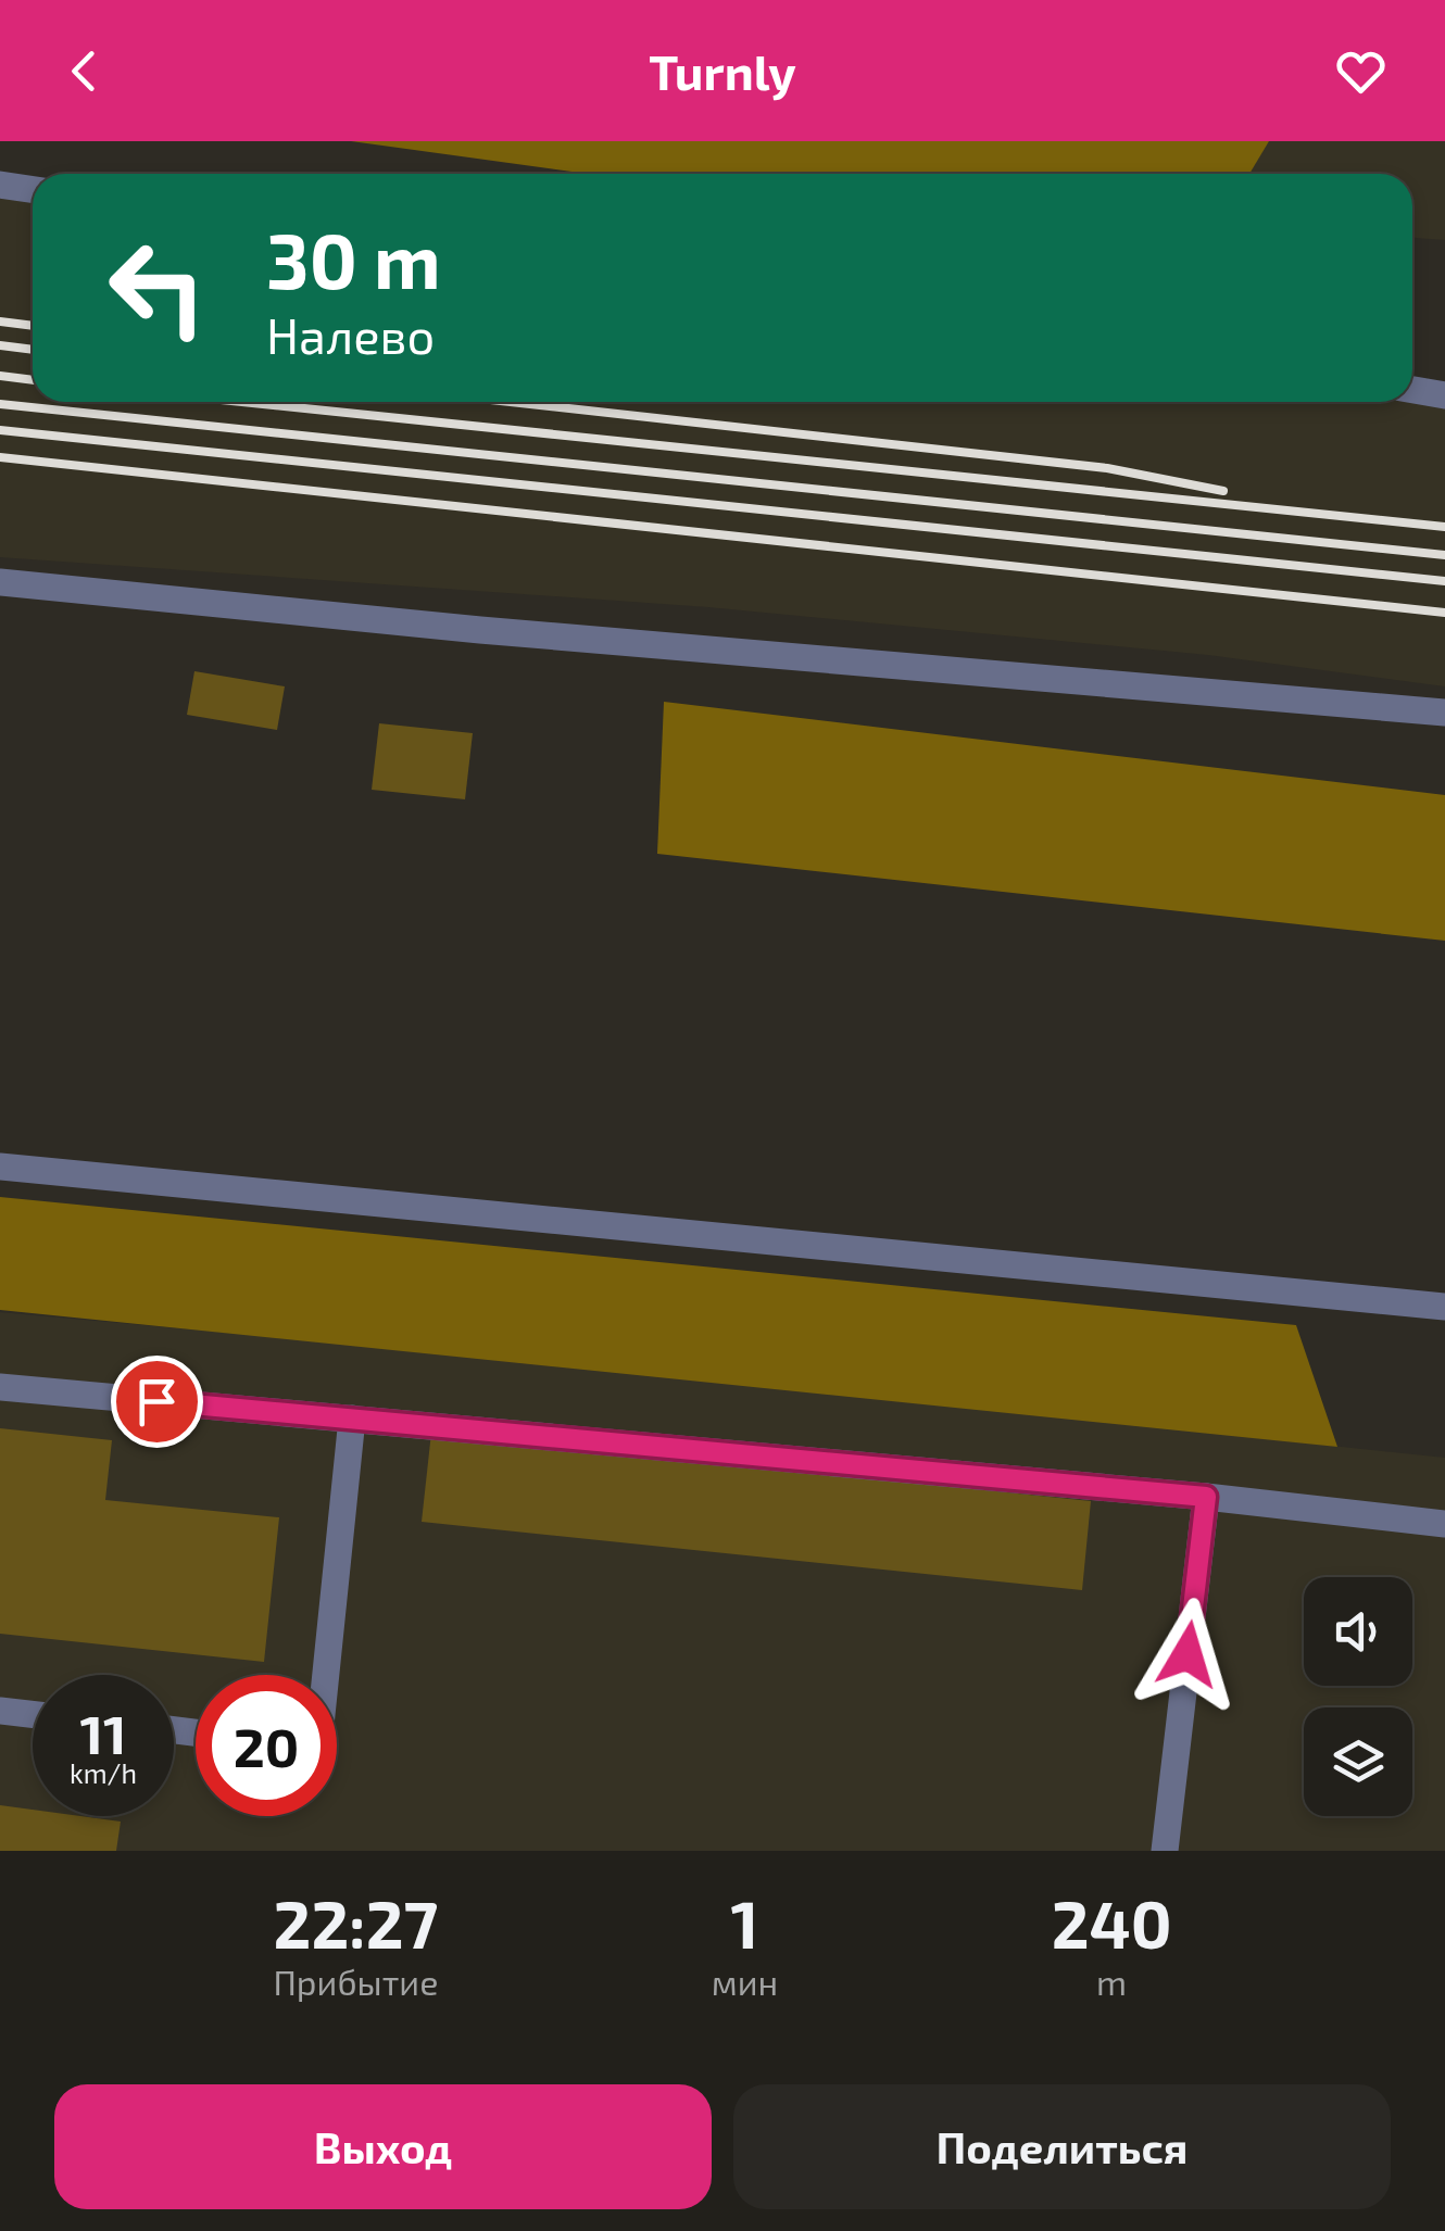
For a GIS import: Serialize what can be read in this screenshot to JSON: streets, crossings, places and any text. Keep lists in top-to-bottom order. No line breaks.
{"page":{"header":"Turnly","turn":["30 m","Налево"],"speed":"11 km/h","limit":"20","eta":["22:27","Прибытие","1","мин","240","m"],"buttons":["Выход","Поделиться"]}}
